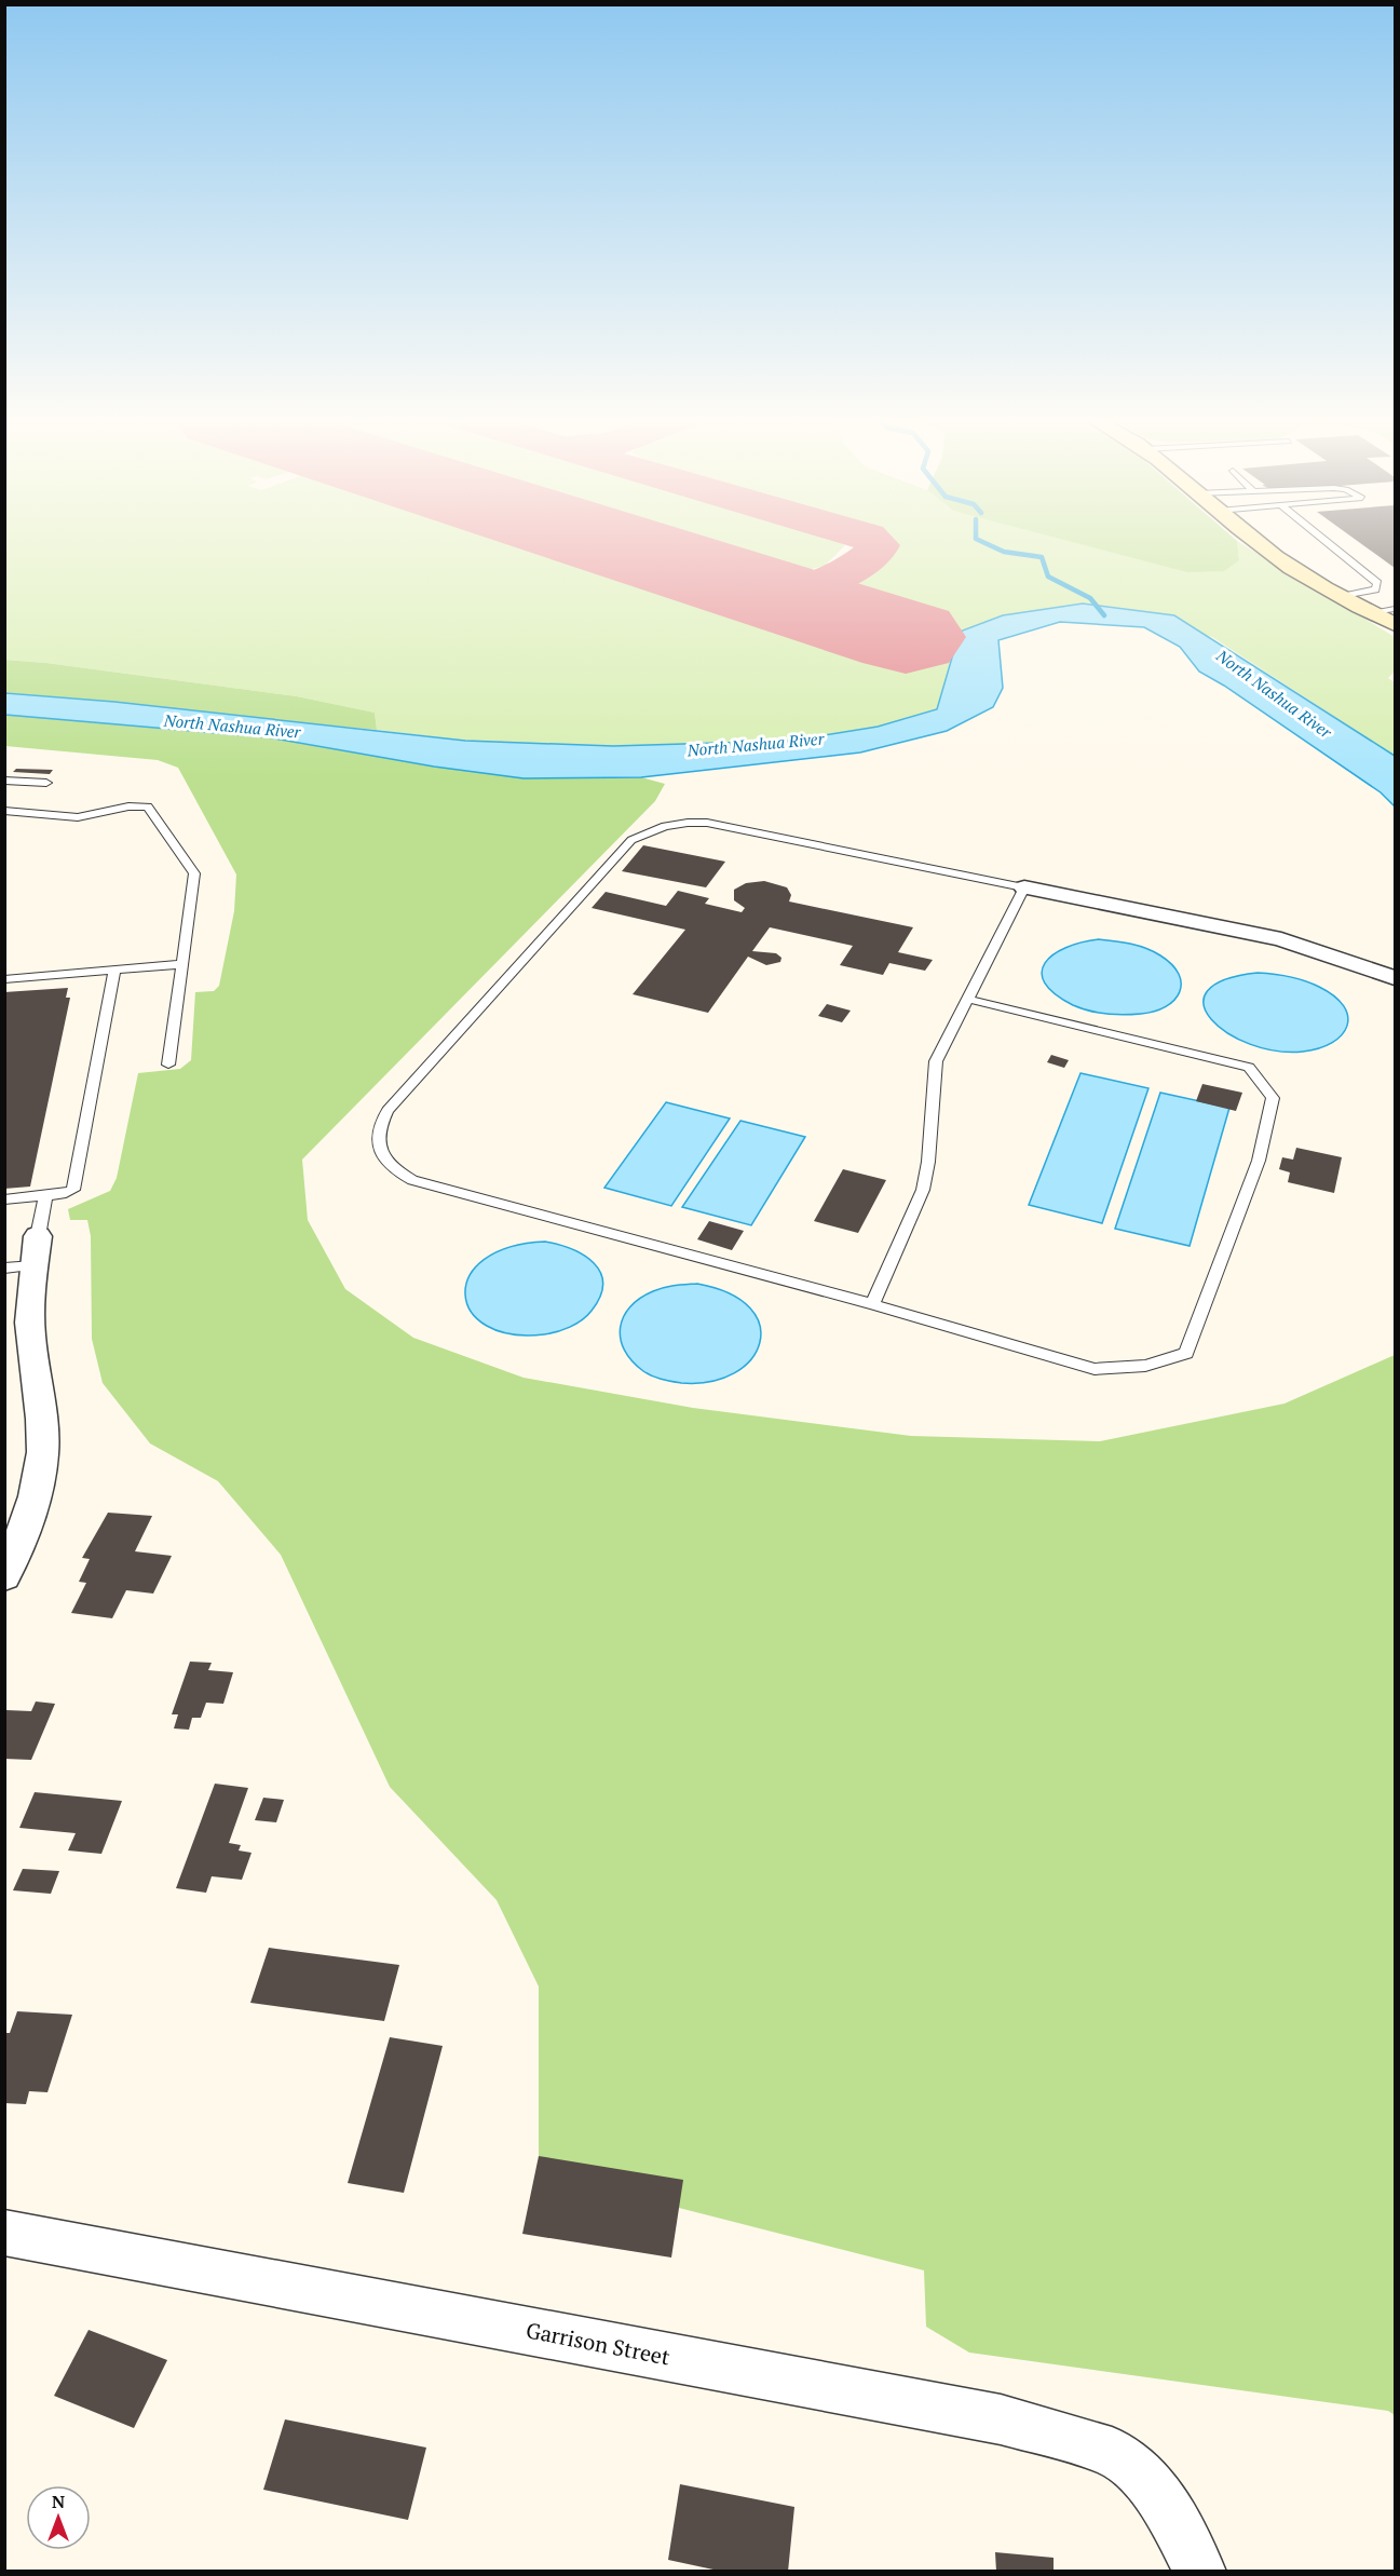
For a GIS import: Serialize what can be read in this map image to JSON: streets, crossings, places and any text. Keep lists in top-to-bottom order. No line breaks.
{"streets":{"street":["Garrison Street"]},"water":["North Nashua River"],"north":"top"}
